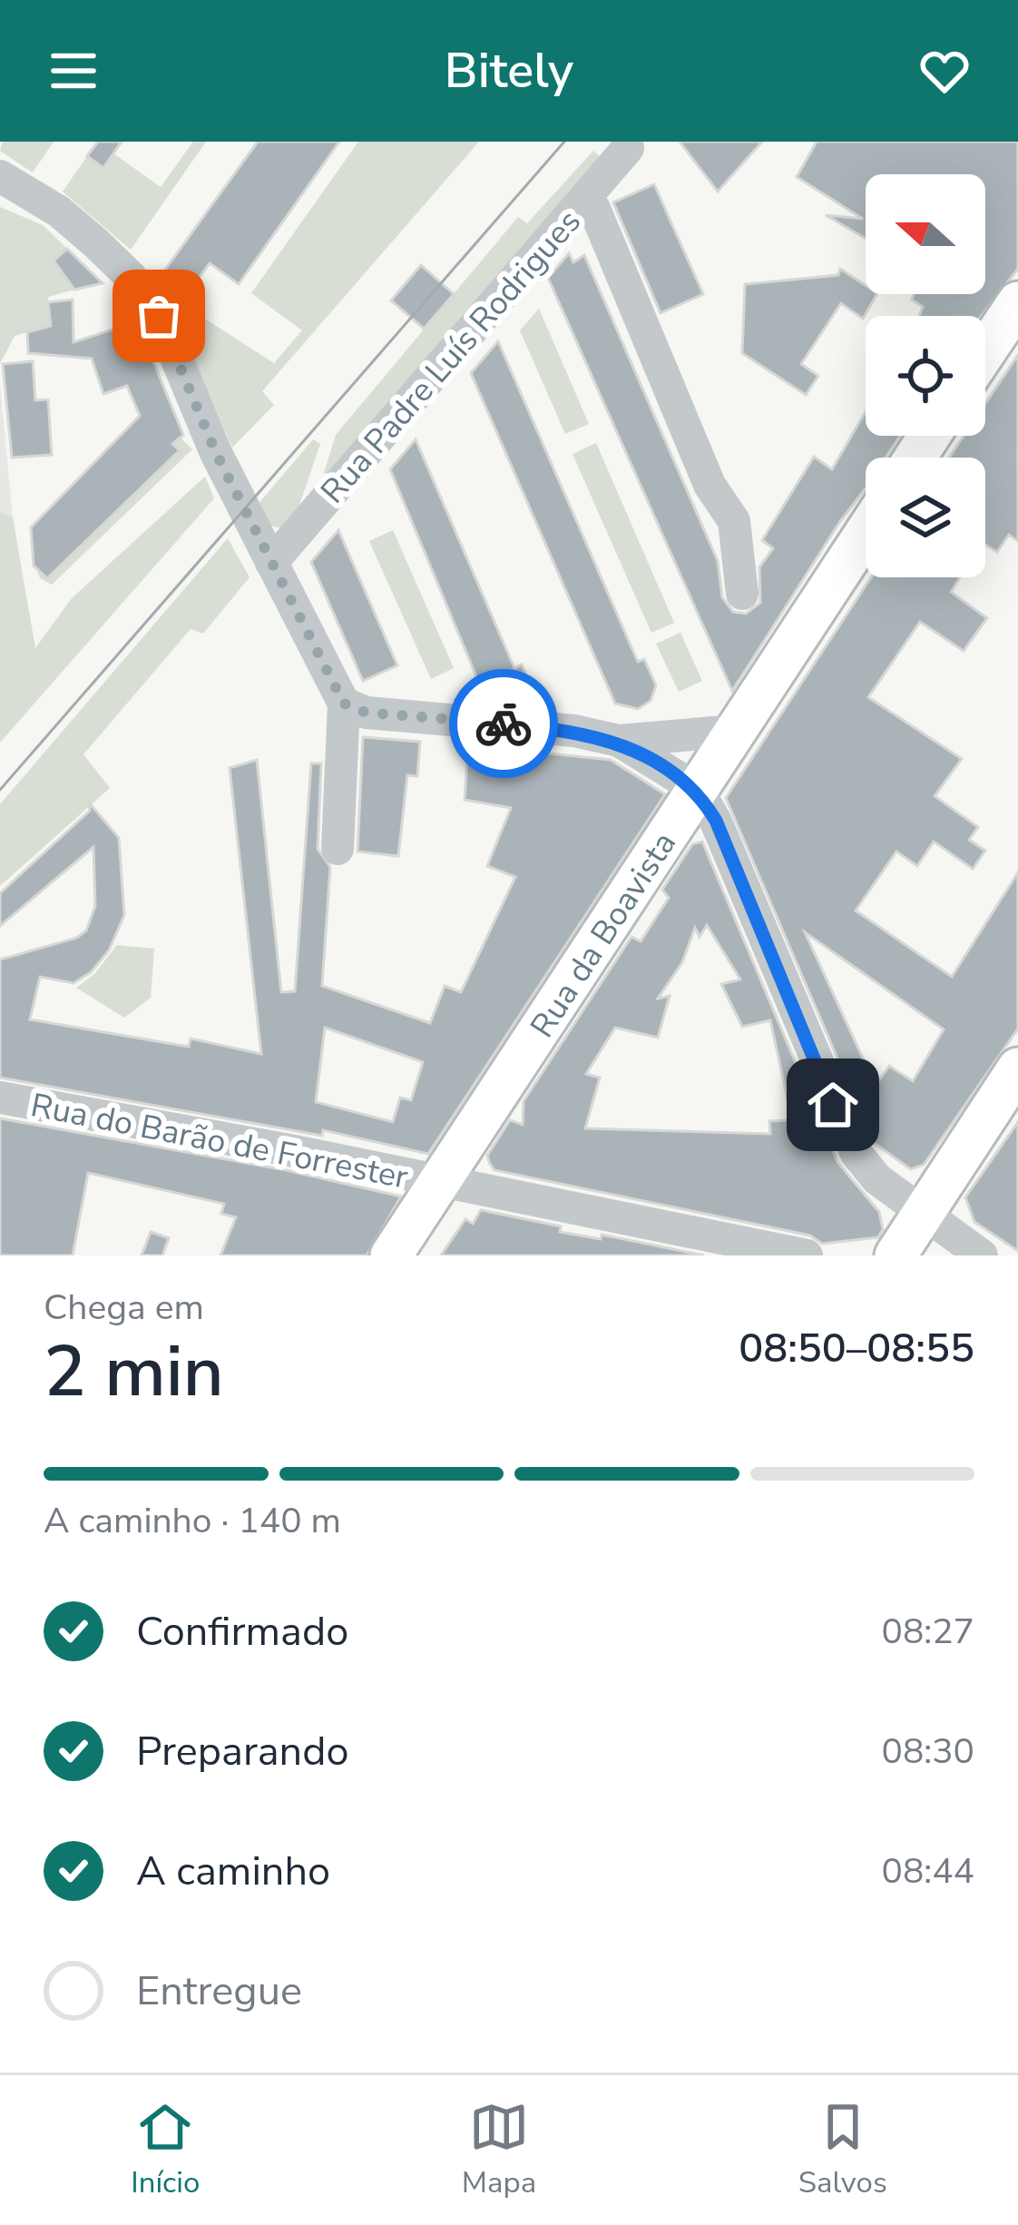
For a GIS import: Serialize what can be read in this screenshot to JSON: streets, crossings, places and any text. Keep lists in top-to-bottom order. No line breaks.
{"streets":{"main road":["Rua da Boavista"],"street":["Rua Padre Luís Rodrigues","Rua do Barão de Forrester"]},"crossings":[["Rua da Boavista","Rua do Barão de Forrester"]],"north":"left","page":{"header":"Bitely","heading":["2 min","Chega em","08:50–08:55"],"bar":"A caminho · 140 m","list":[["Confirmado","08:27"],["Preparando","08:30"],["A caminho","08:44"],"Entregue"],"tabs":["Início","Mapa","Salvos"]}}
